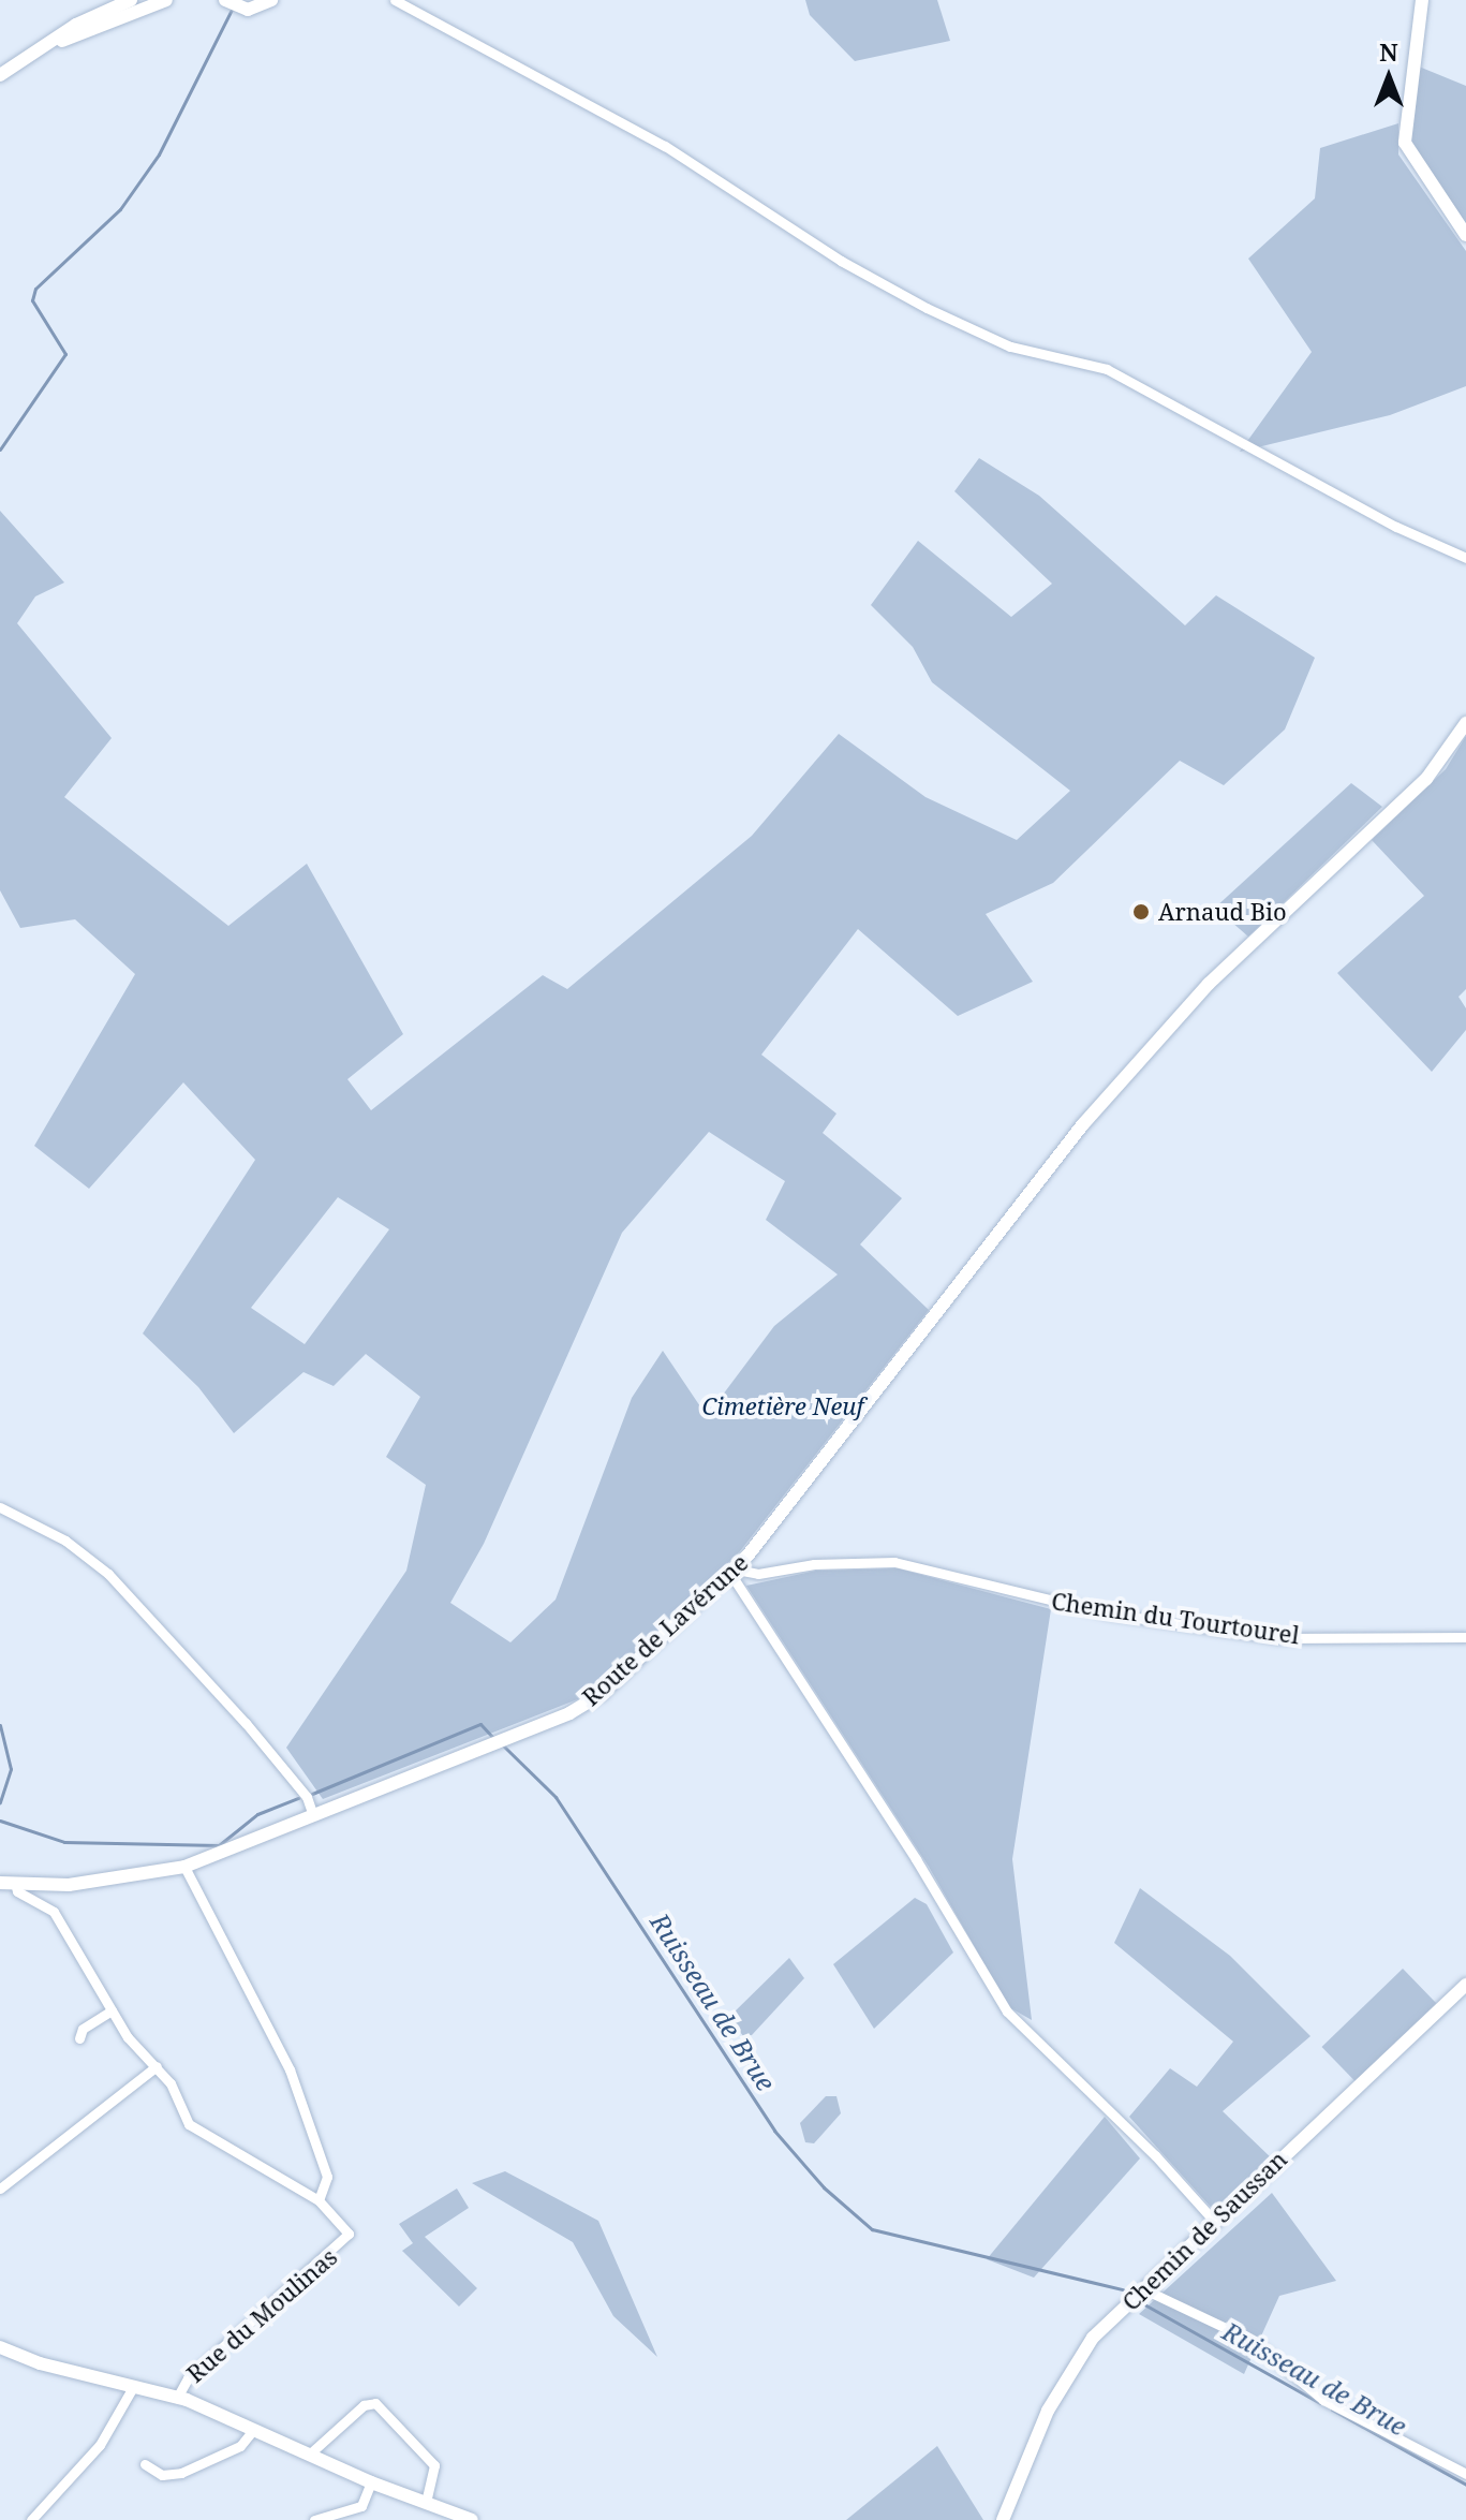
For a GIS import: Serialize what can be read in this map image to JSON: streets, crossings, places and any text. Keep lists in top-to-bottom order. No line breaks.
{"streets":{"street":["Chemin du Tourtourel","Route de Lavérune","Chemin de Saussan","Rue du Moulinas"]},"crossings":[["Chemin du Tourtourel","Route de Lavérune"]],"water":["Ruisseau de Brue"],"parks":["Cimetière Neuf"],"places":["Arnaud Bio"],"north":"top"}
